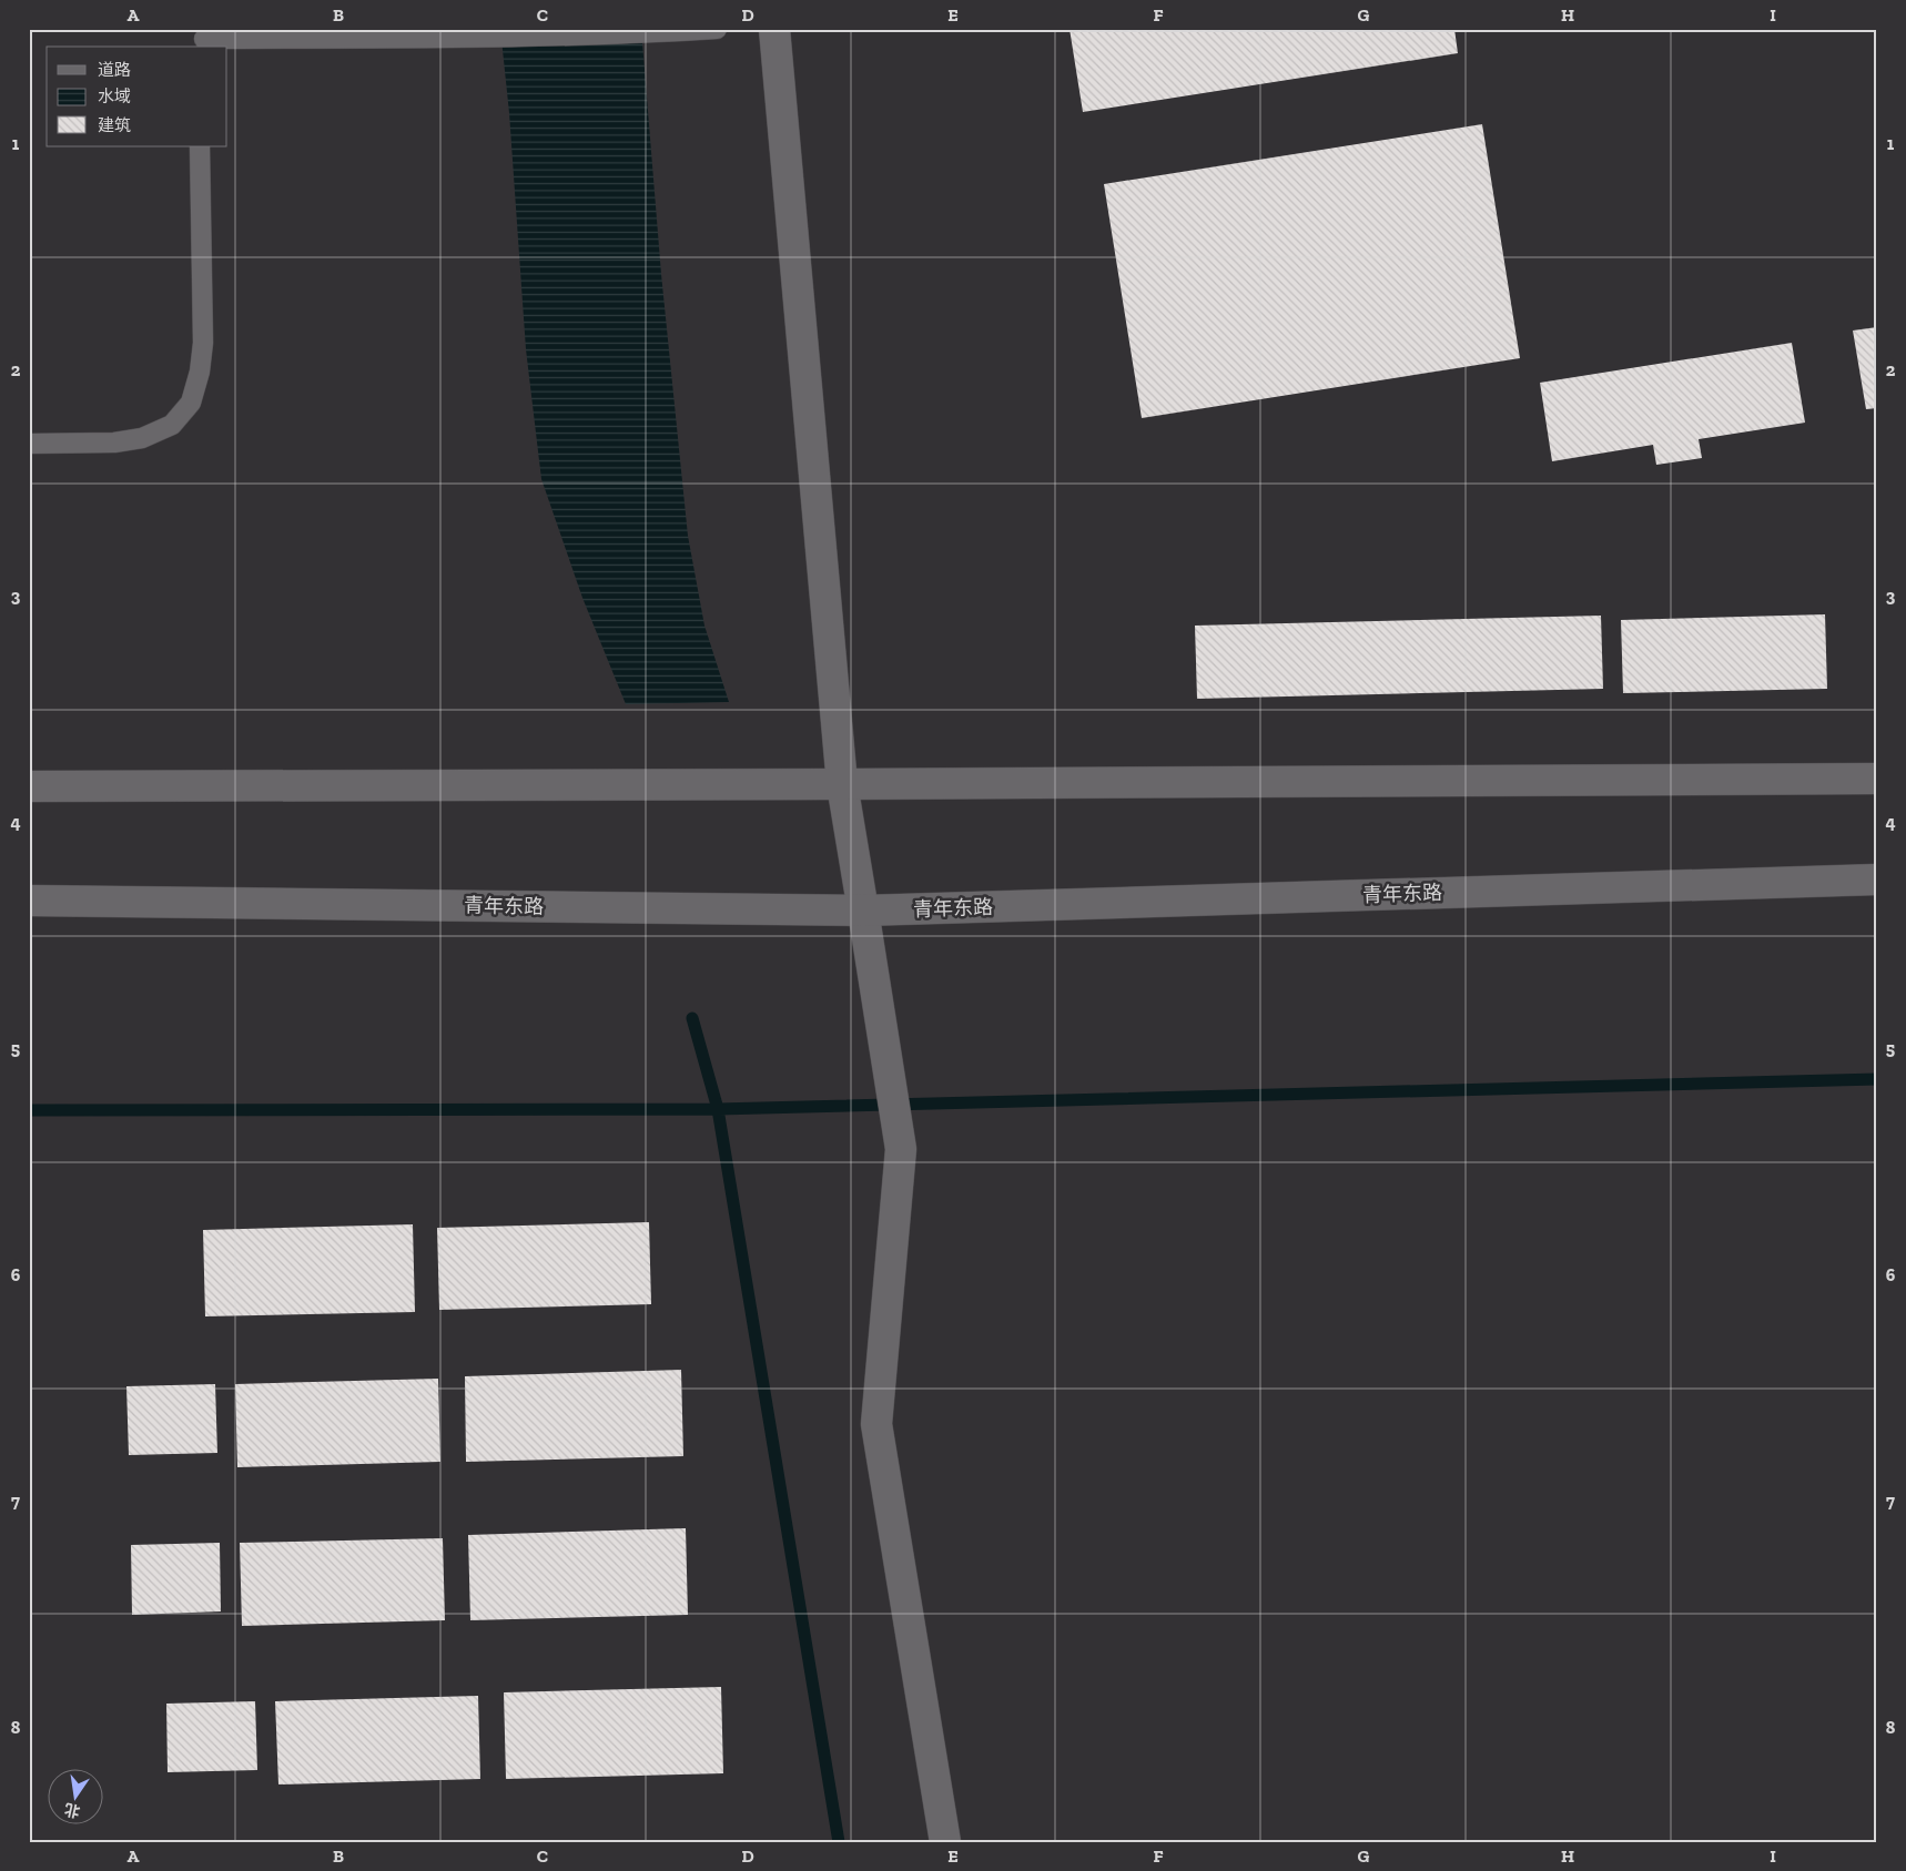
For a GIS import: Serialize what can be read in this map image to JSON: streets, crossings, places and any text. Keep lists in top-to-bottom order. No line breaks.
{"streets":{"main road":["青年东路"]},"legend":["道路","水域","建筑"],"north":"bottom","grid":{"columns":["A","B","C","D","E","F","G","H","I"],"rows":["1","2","3","4","5","6","7","8"]}}
